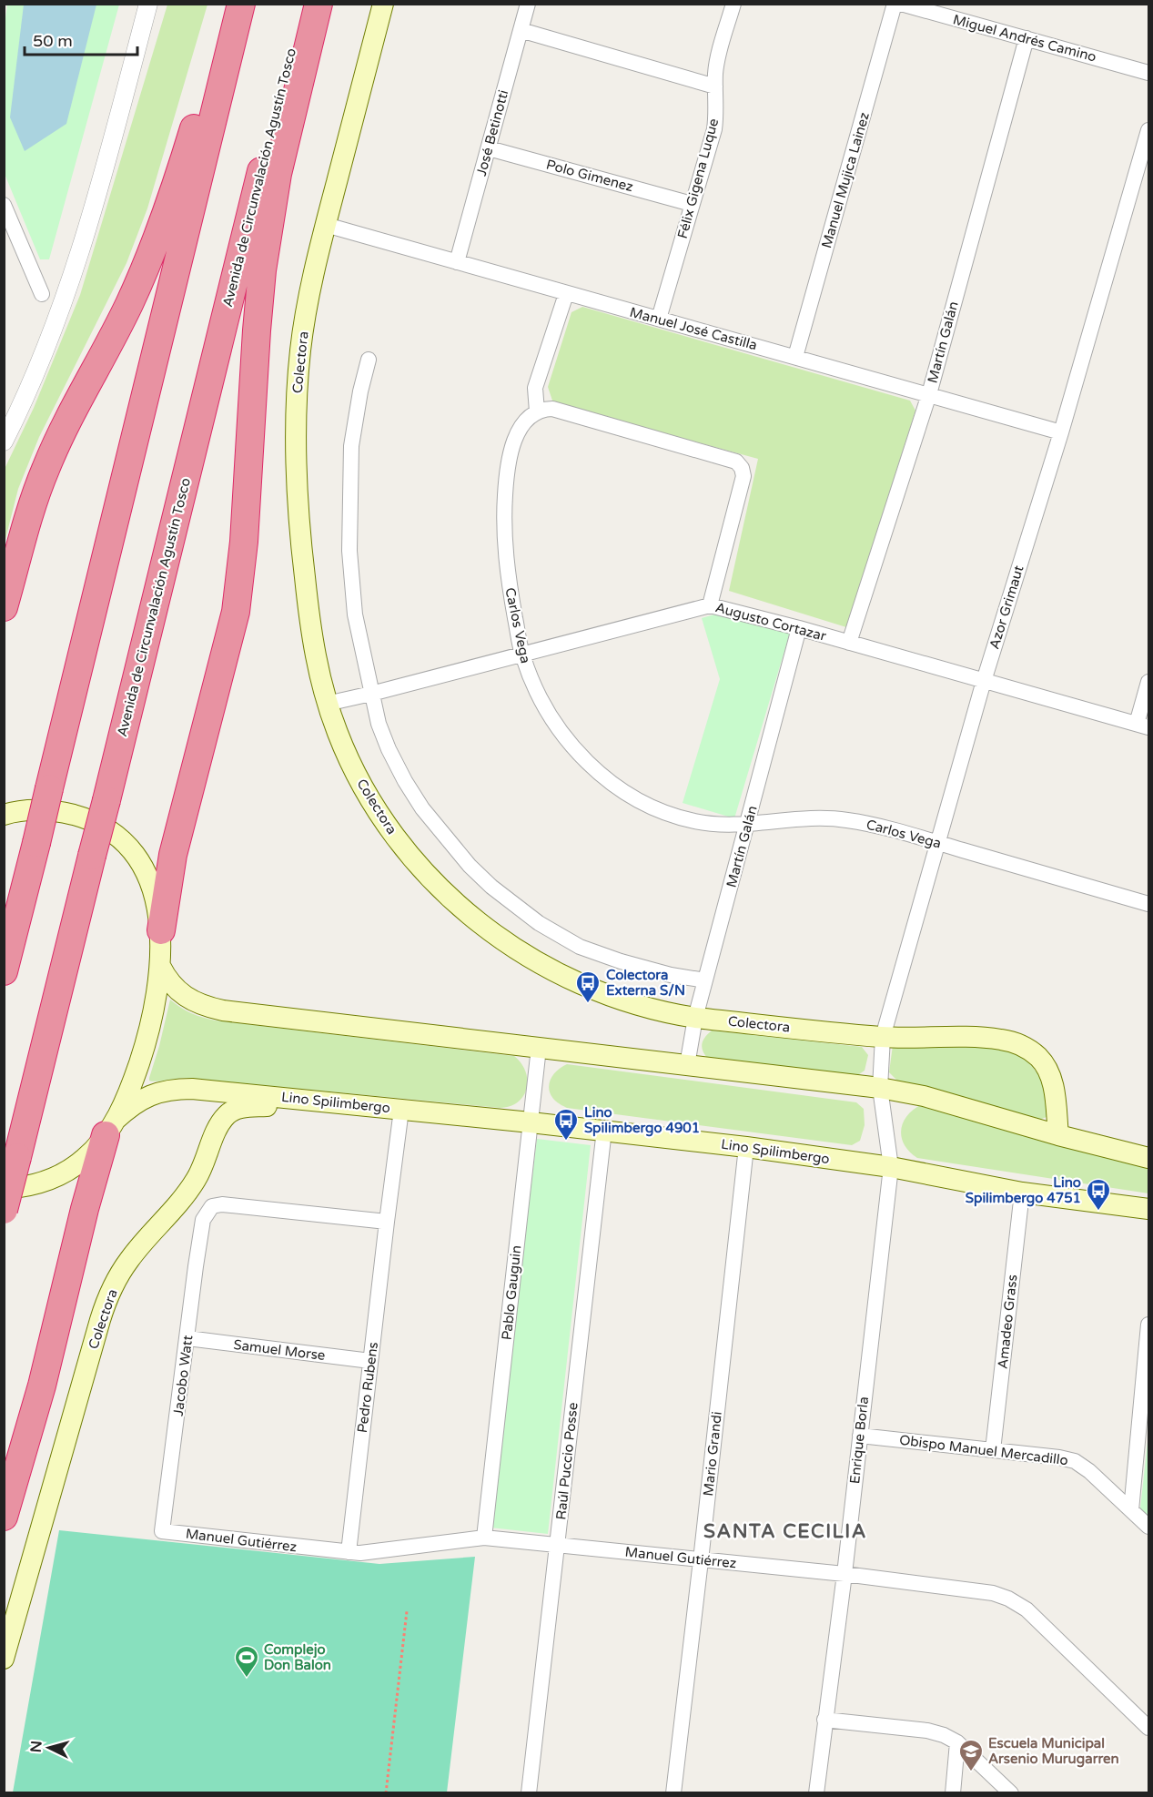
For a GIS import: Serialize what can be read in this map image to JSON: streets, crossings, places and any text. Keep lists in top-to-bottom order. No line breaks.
{"streets":{"highway":["Avenida de Circunvalación Agustín Tosco"],"main road":["Colectora","Lino Spilimbergo"],"street":["Miguel Andrés Camino","José Betinotti","Polo Gimenez","Félix Gigena Luque","Manuel Mujica Lainez","Manuel José Castilla","Martín Galán","Azor Grimaut","Augusto Cortazar","Carlos Vega","Pablo Gauguin","Amadeo Grass","Samuel Morse","Jacobo Watt","Pedro Rubens","Enrique Borla","Obispo Manuel Mercadillo","Mario Grandi","Raúl Puccio Posse","Manuel Gutiérrez"]},"crossings":[["Miguel Andrés Camino","Martín Galán"],["José Betinotti","Polo Gimenez"],["José Betinotti","Manuel José Castilla"],["Polo Gimenez","Félix Gigena Luque"],["Félix Gigena Luque","Manuel José Castilla"],["Manuel Mujica Lainez","Manuel José Castilla"],["Manuel José Castilla","Martín Galán"],["Manuel José Castilla","Colectora"],["Manuel José Castilla","Azor Grimaut"],["Martín Galán","Colectora"],["Martín Galán","Augusto Cortazar"],["Martín Galán","Carlos Vega"],["Colectora","Azor Grimaut"],["Colectora","Augusto Cortazar"],["Colectora","Lino Spilimbergo"],["Azor Grimaut","Augusto Cortazar"],["Azor Grimaut","Carlos Vega"],["Azor Grimaut","Enrique Borla"],["Augusto Cortazar","Carlos Vega"],["Lino Spilimbergo","Pablo Gauguin"],["Lino Spilimbergo","Amadeo Grass"],["Lino Spilimbergo","Pedro Rubens"],["Lino Spilimbergo","Enrique Borla"],["Lino Spilimbergo","Mario Grandi"],["Lino Spilimbergo","Raúl Puccio Posse"],["Pablo Gauguin","Manuel Gutiérrez"],["Amadeo Grass","Obispo Manuel Mercadillo"],["Samuel Morse","Jacobo Watt"],["Samuel Morse","Pedro Rubens"],["Jacobo Watt","Pedro Rubens"],["Jacobo Watt","Manuel Gutiérrez"],["Pedro Rubens","Manuel Gutiérrez"],["Enrique Borla","Obispo Manuel Mercadillo"],["Enrique Borla","Manuel Gutiérrez"],["Mario Grandi","Manuel Gutiérrez"],["Raúl Puccio Posse","Manuel Gutiérrez"]],"districts":["SANTA CECILIA"],"places":{"bus stop":["Colectora Externa S/N","Lino Spilimbergo 4901","Lino Spilimbergo 4751"],"sports":["Complejo Don Balon"],"school or university":["Escuela Municipal Arsenio Murugarren"]},"scale_bar":"50 m","north":"left"}
